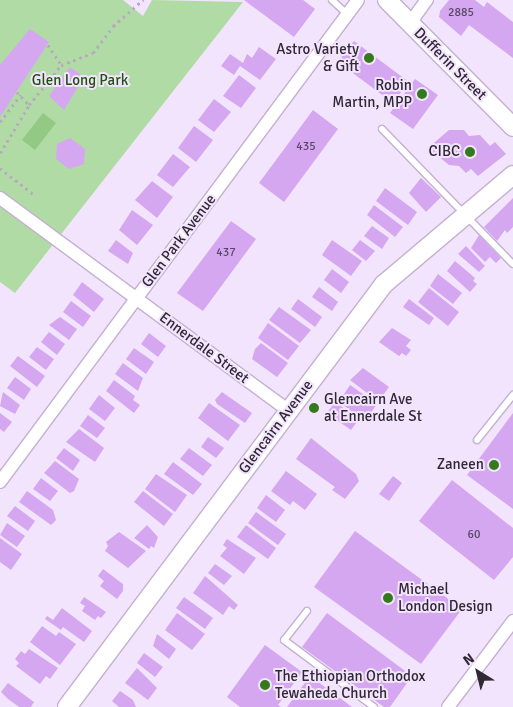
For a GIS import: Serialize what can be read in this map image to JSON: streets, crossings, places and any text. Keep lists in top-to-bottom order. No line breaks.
{"streets":{"street":["Dufferin Street","Glen Park Avenue","Ennerdale Street","Glencairn Avenue"]},"crossings":[["Glen Park Avenue","Ennerdale Street"],["Ennerdale Street","Glencairn Avenue"]],"parks":["Glen Long Park"],"places":["Astro Variety & Gift","Robin Martin, MPP","CIBC","Glencairn Ave at Ennerdale St","Zaneen","Michael London Design","The Ethiopian Orthodox Tewaheda Church"],"house_numbers":["2885","435","437","60"],"north":"top left"}
